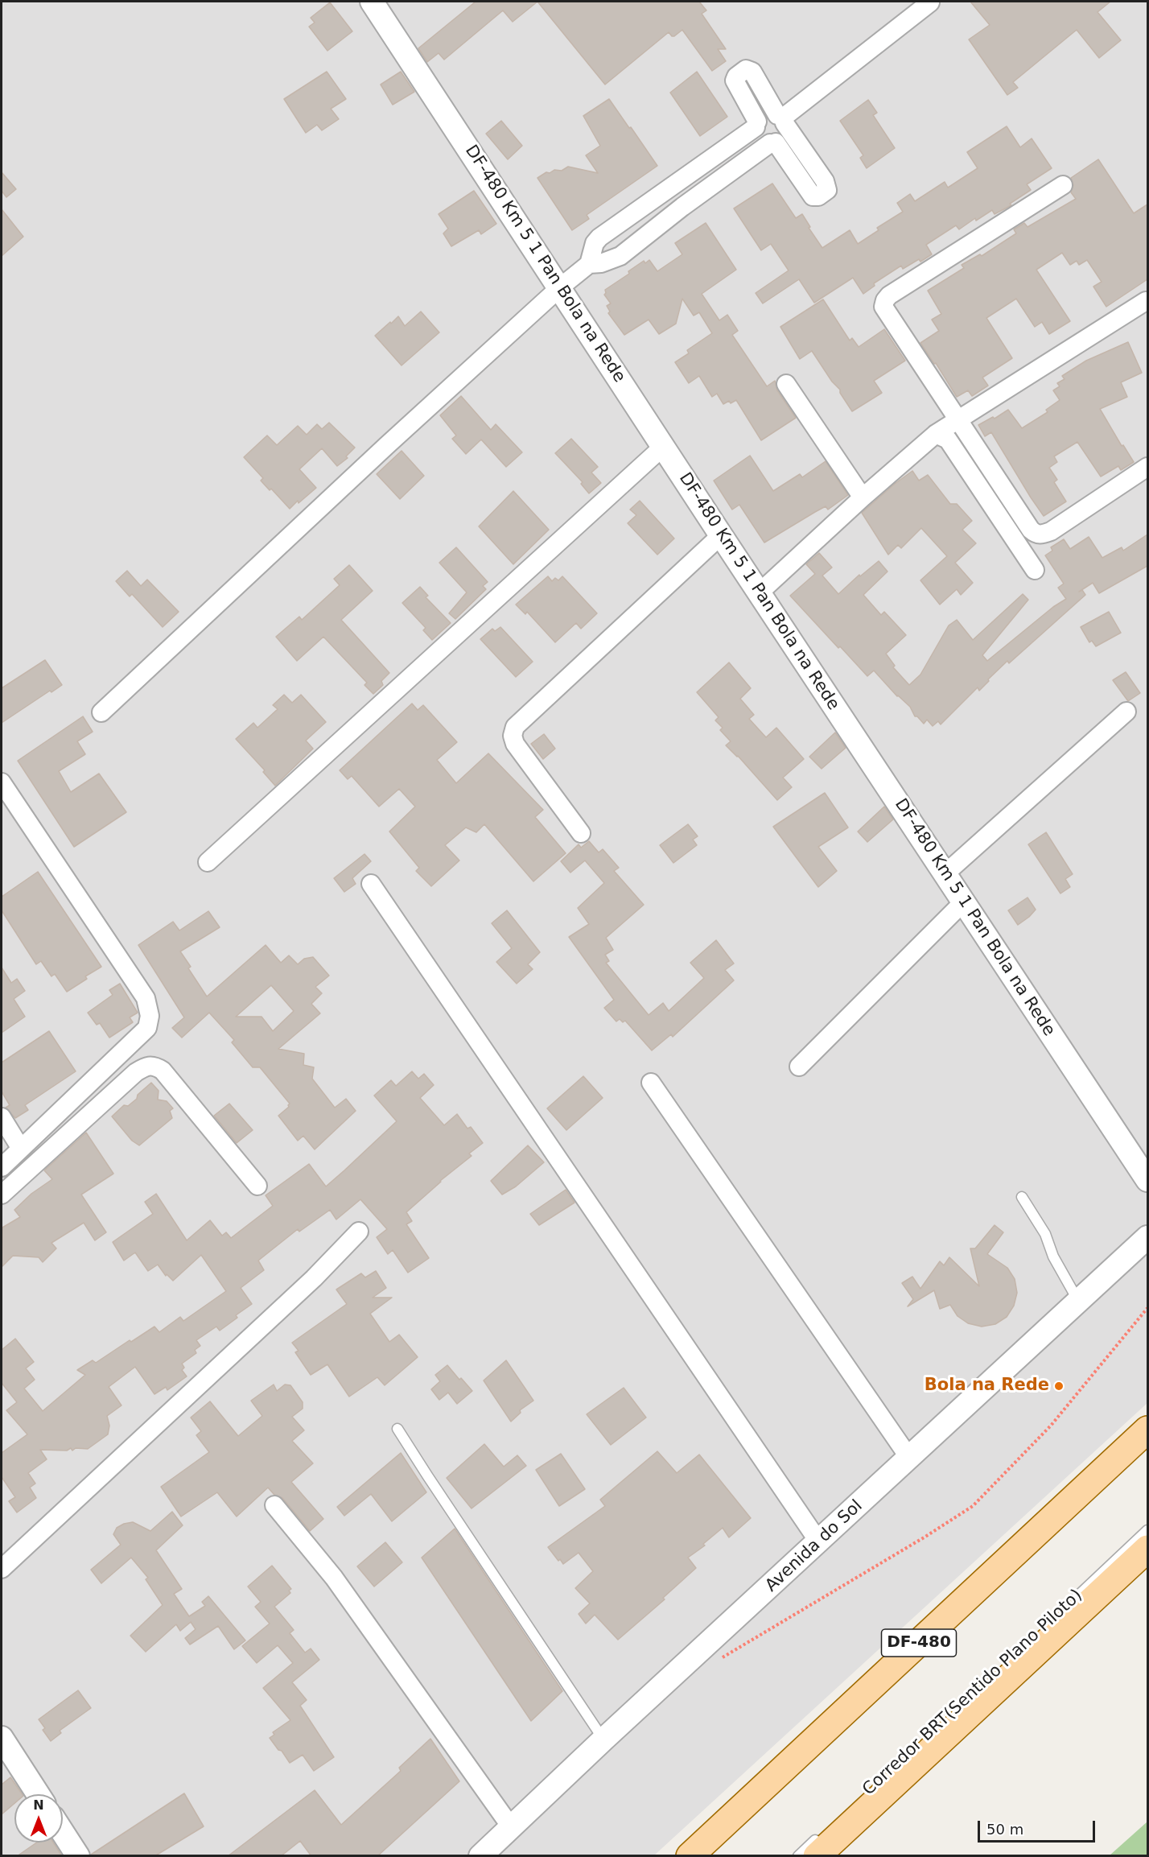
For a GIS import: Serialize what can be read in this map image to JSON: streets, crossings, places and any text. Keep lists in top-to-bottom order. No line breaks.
{"streets":{"main road":["DF-480"],"street":["DF-480 Km 5 1 Pan Bola na Rede","Avenida do Sol"],"lane":["Corredor BRT(Sentido Plano Piloto)"]},"places":["Bola na Rede"],"scale_bar":"50 m","north":"top"}
